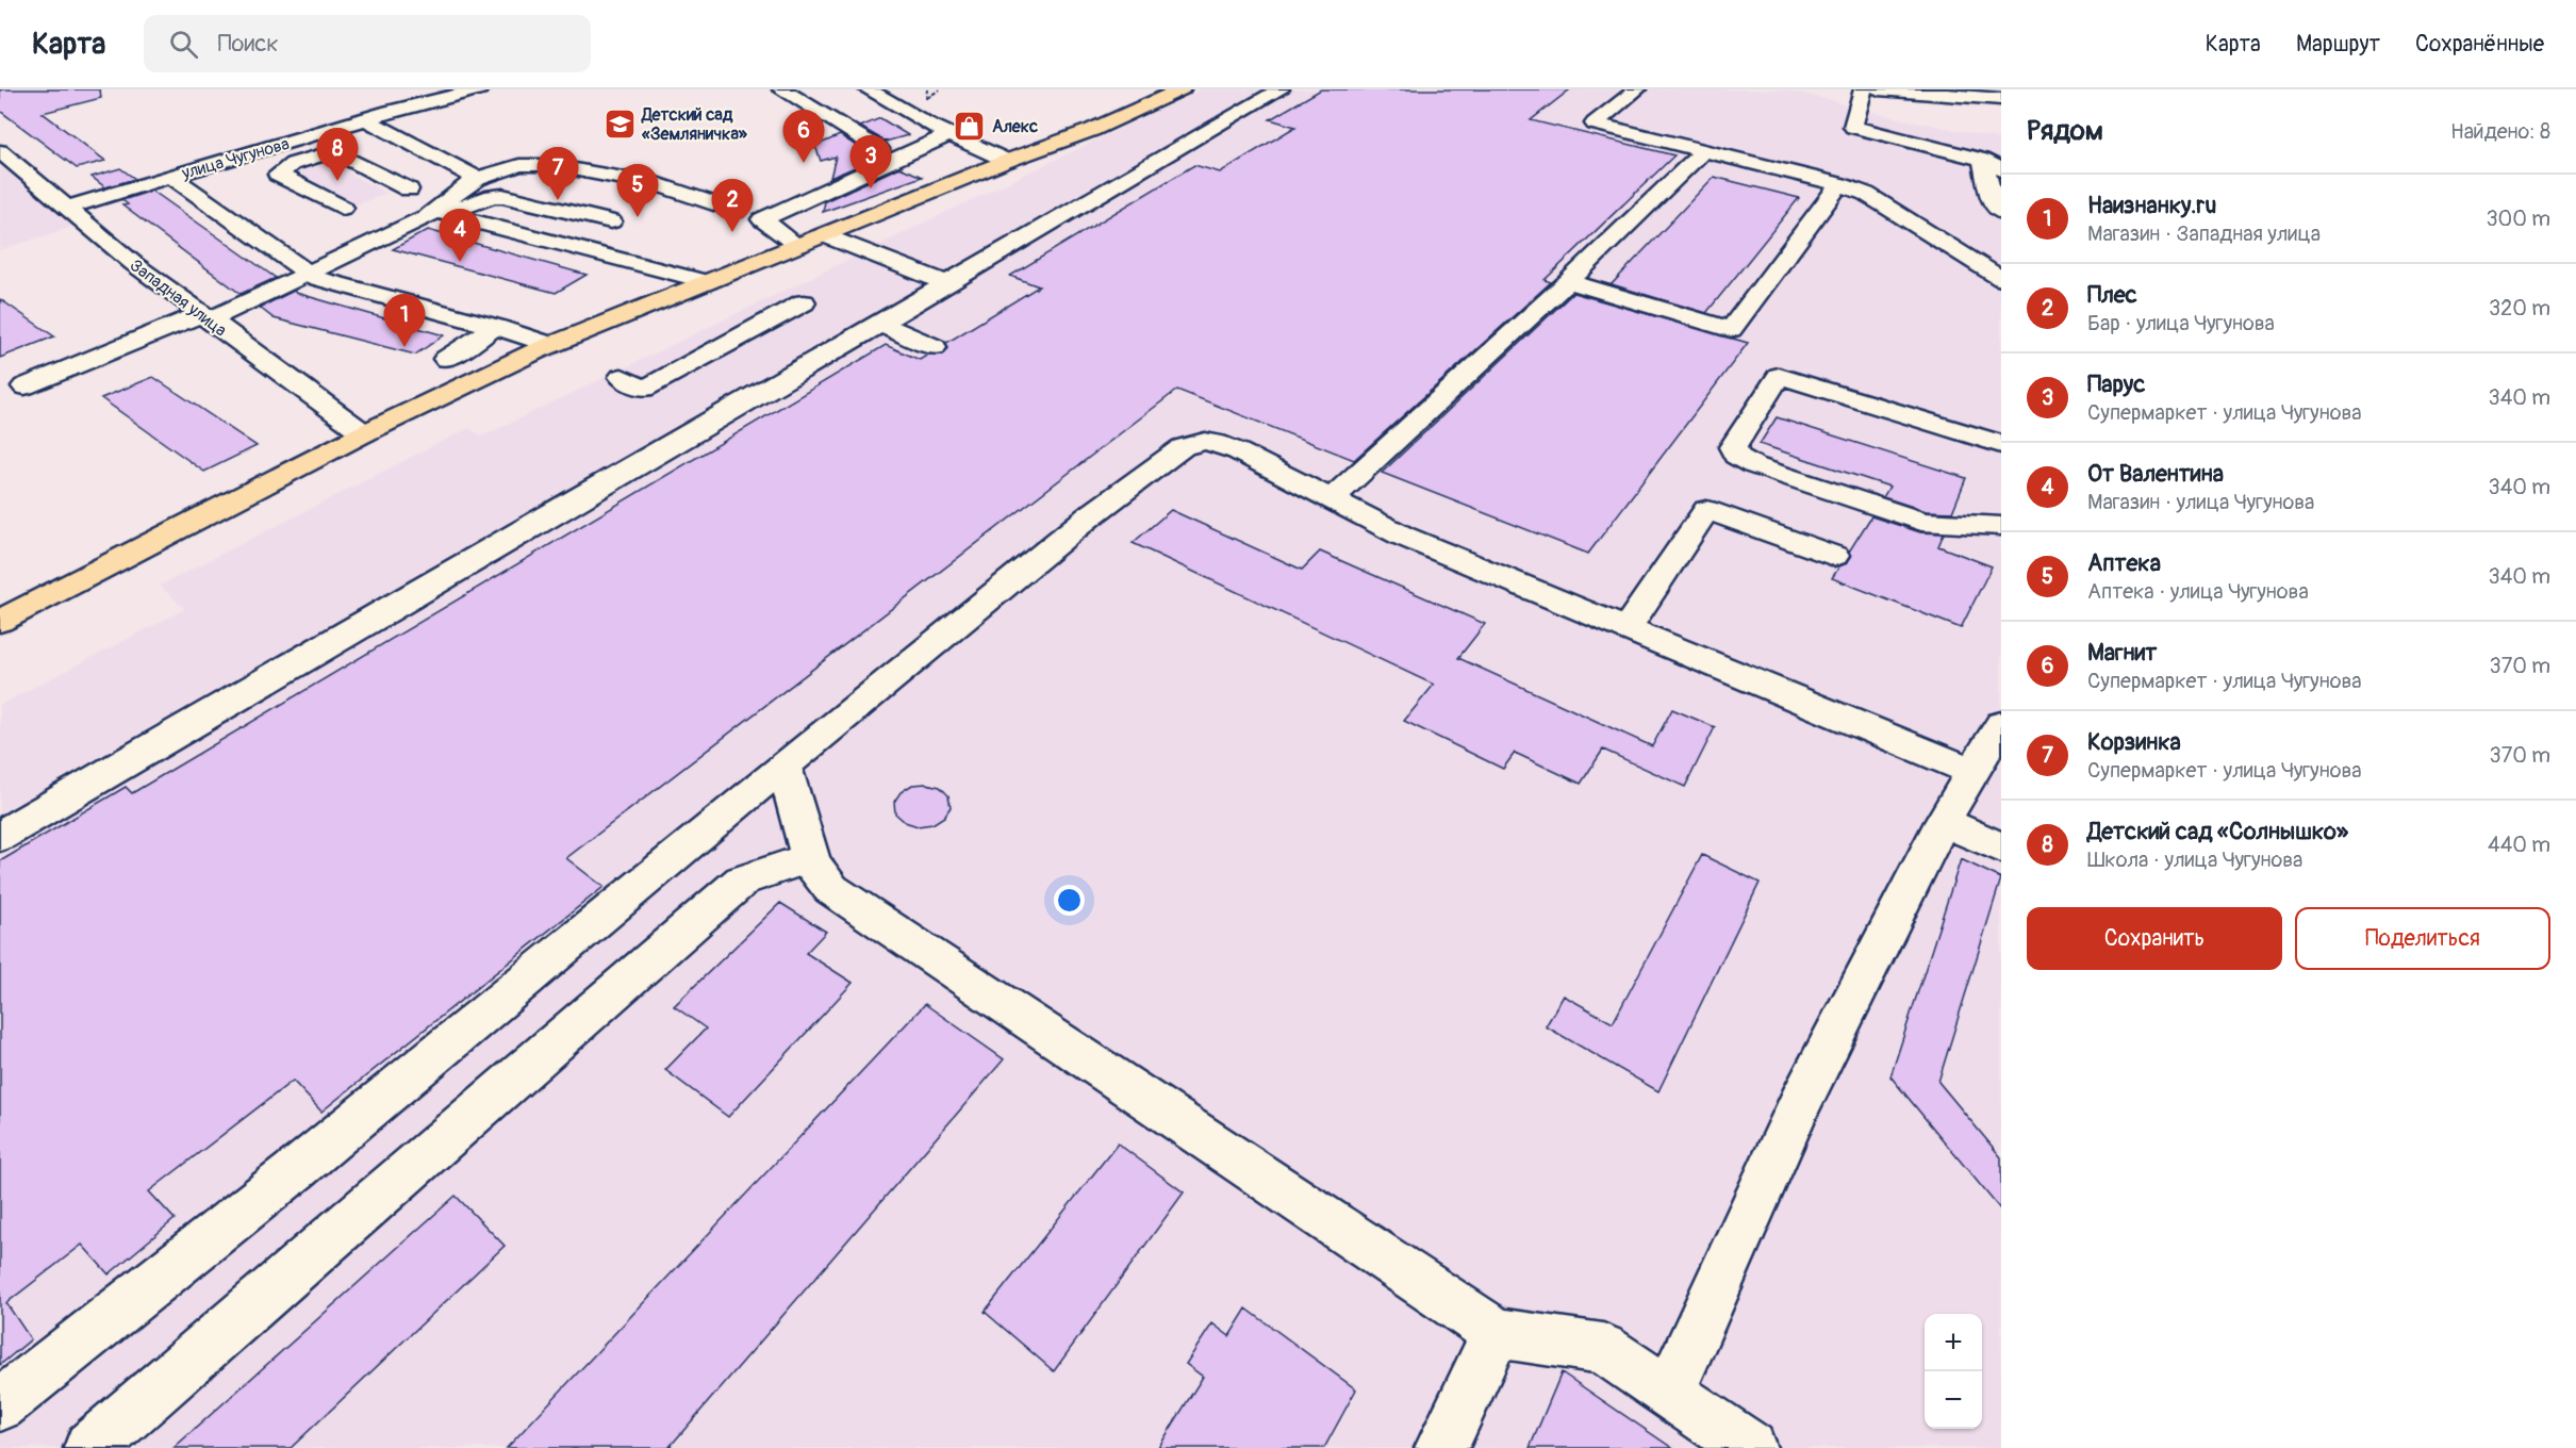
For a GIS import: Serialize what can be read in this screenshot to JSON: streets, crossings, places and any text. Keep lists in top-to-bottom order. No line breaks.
{"streets":{"street":["улица Чугунова","Западная улица"]},"crossings":[["улица Чугунова","Западная улица"]],"places":{"school or university":["Детский сад «Земляничка»"],"shop":["Алекс"]},"page":{"header":"Карта","search":"Поиск","nav":["Карта","Маршрут","Сохранённые"],"heading":["Рядом","Найдено: 8"],"pins":["6","8","3","7","5","2","4","1"],"list":[{"mark":"1","name":"Наизнанку.ru","note":"Магазин · Западная улица","value":"300 m"},{"mark":"2","name":"Плес","note":"Бар · улица Чугунова","value":"320 m"},{"mark":"3","name":"Парус","note":"Супермаркет · улица Чугунова","value":"340 m"},{"mark":"4","name":"От Валентина","note":"Магазин · улица Чугунова","value":"340 m"},{"mark":"5","name":"Аптека","note":"Аптека · улица Чугунова","value":"340 m"},{"mark":"6","name":"Магнит","note":"Супермаркет · улица Чугунова","value":"370 m"},{"mark":"7","name":"Корзинка","note":"Супермаркет · улица Чугунова","value":"370 m"},{"mark":"8","name":"Детский сад «Солнышко»","note":"Школа · улица Чугунова","value":"440 m"}],"buttons":["Сохранить","Поделиться"],"map_buttons":["+","−"]}}
